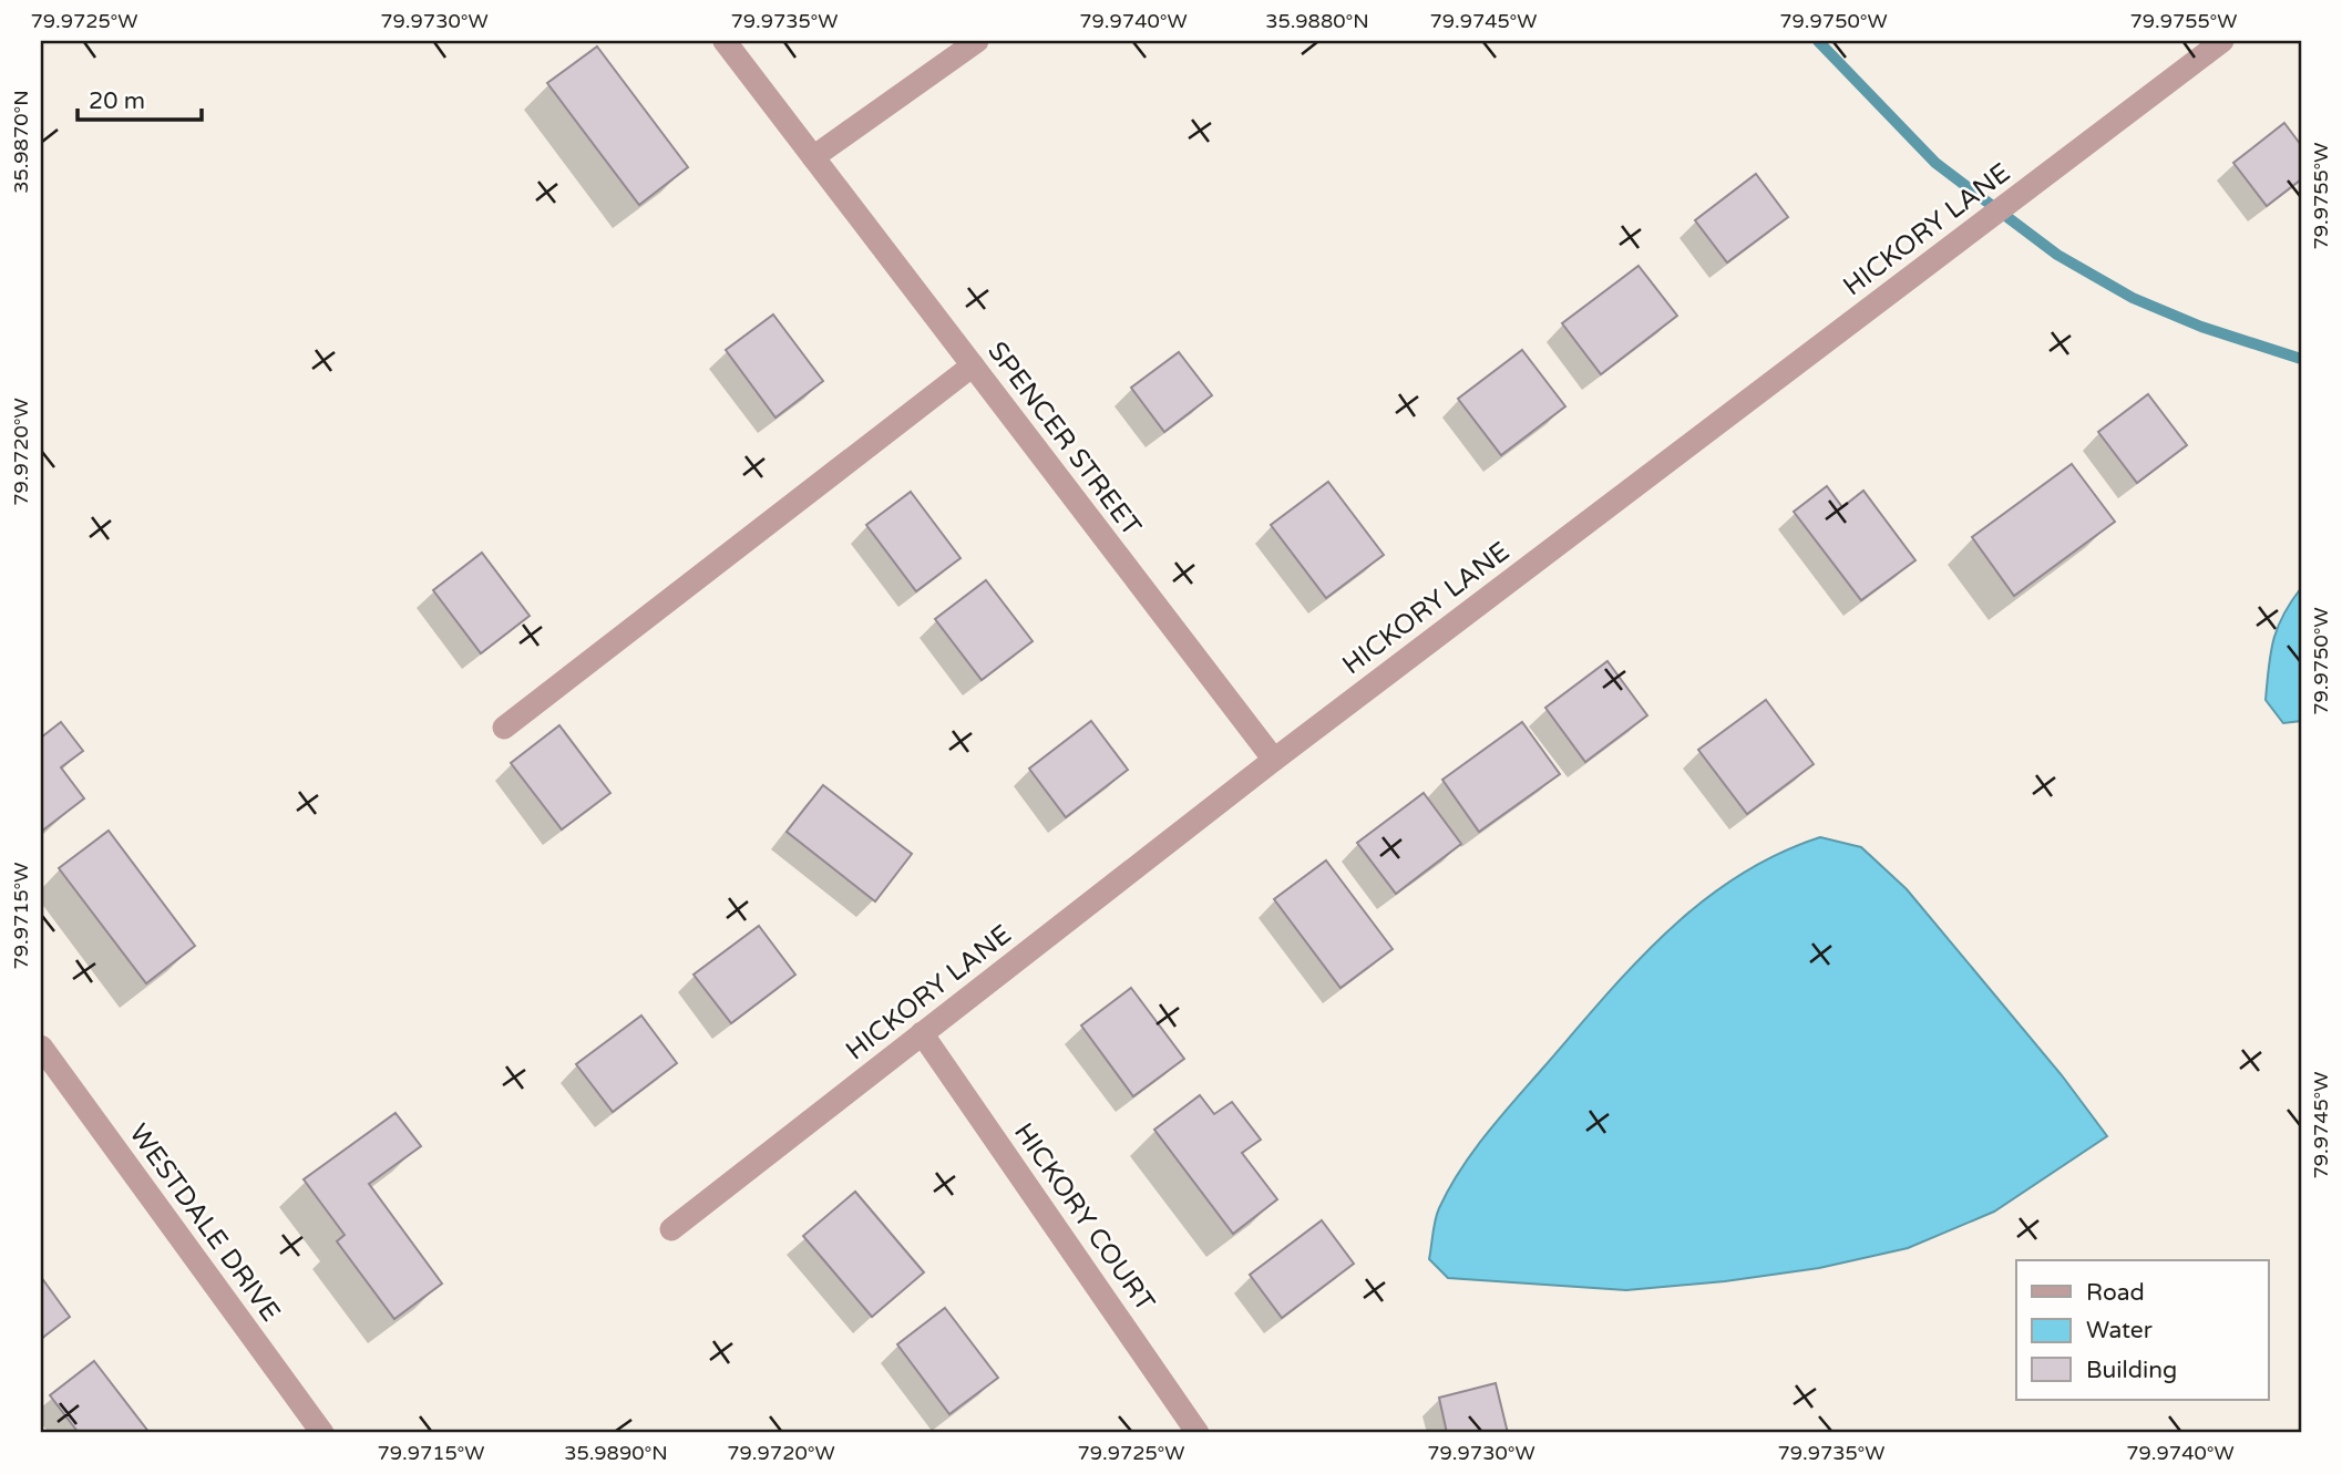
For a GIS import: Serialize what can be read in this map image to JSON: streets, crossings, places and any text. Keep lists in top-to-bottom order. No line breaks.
{"streets":{"street":["HICKORY LANE","SPENCER STREET","HICKORY COURT","WESTDALE DRIVE"]},"crossings":[["HICKORY LANE","SPENCER STREET"],["HICKORY LANE","HICKORY COURT"]],"legend":["Road","Water","Building"],"scale_bar":"20 m","coordinates":["79.9725°W","79.9730°W","79.9735°W","79.9740°W","35.9880°N","79.9745°W","79.9750°W","79.9755°W","35.9870°N","79.9720°W","79.9715°W","35.9890°N"]}
